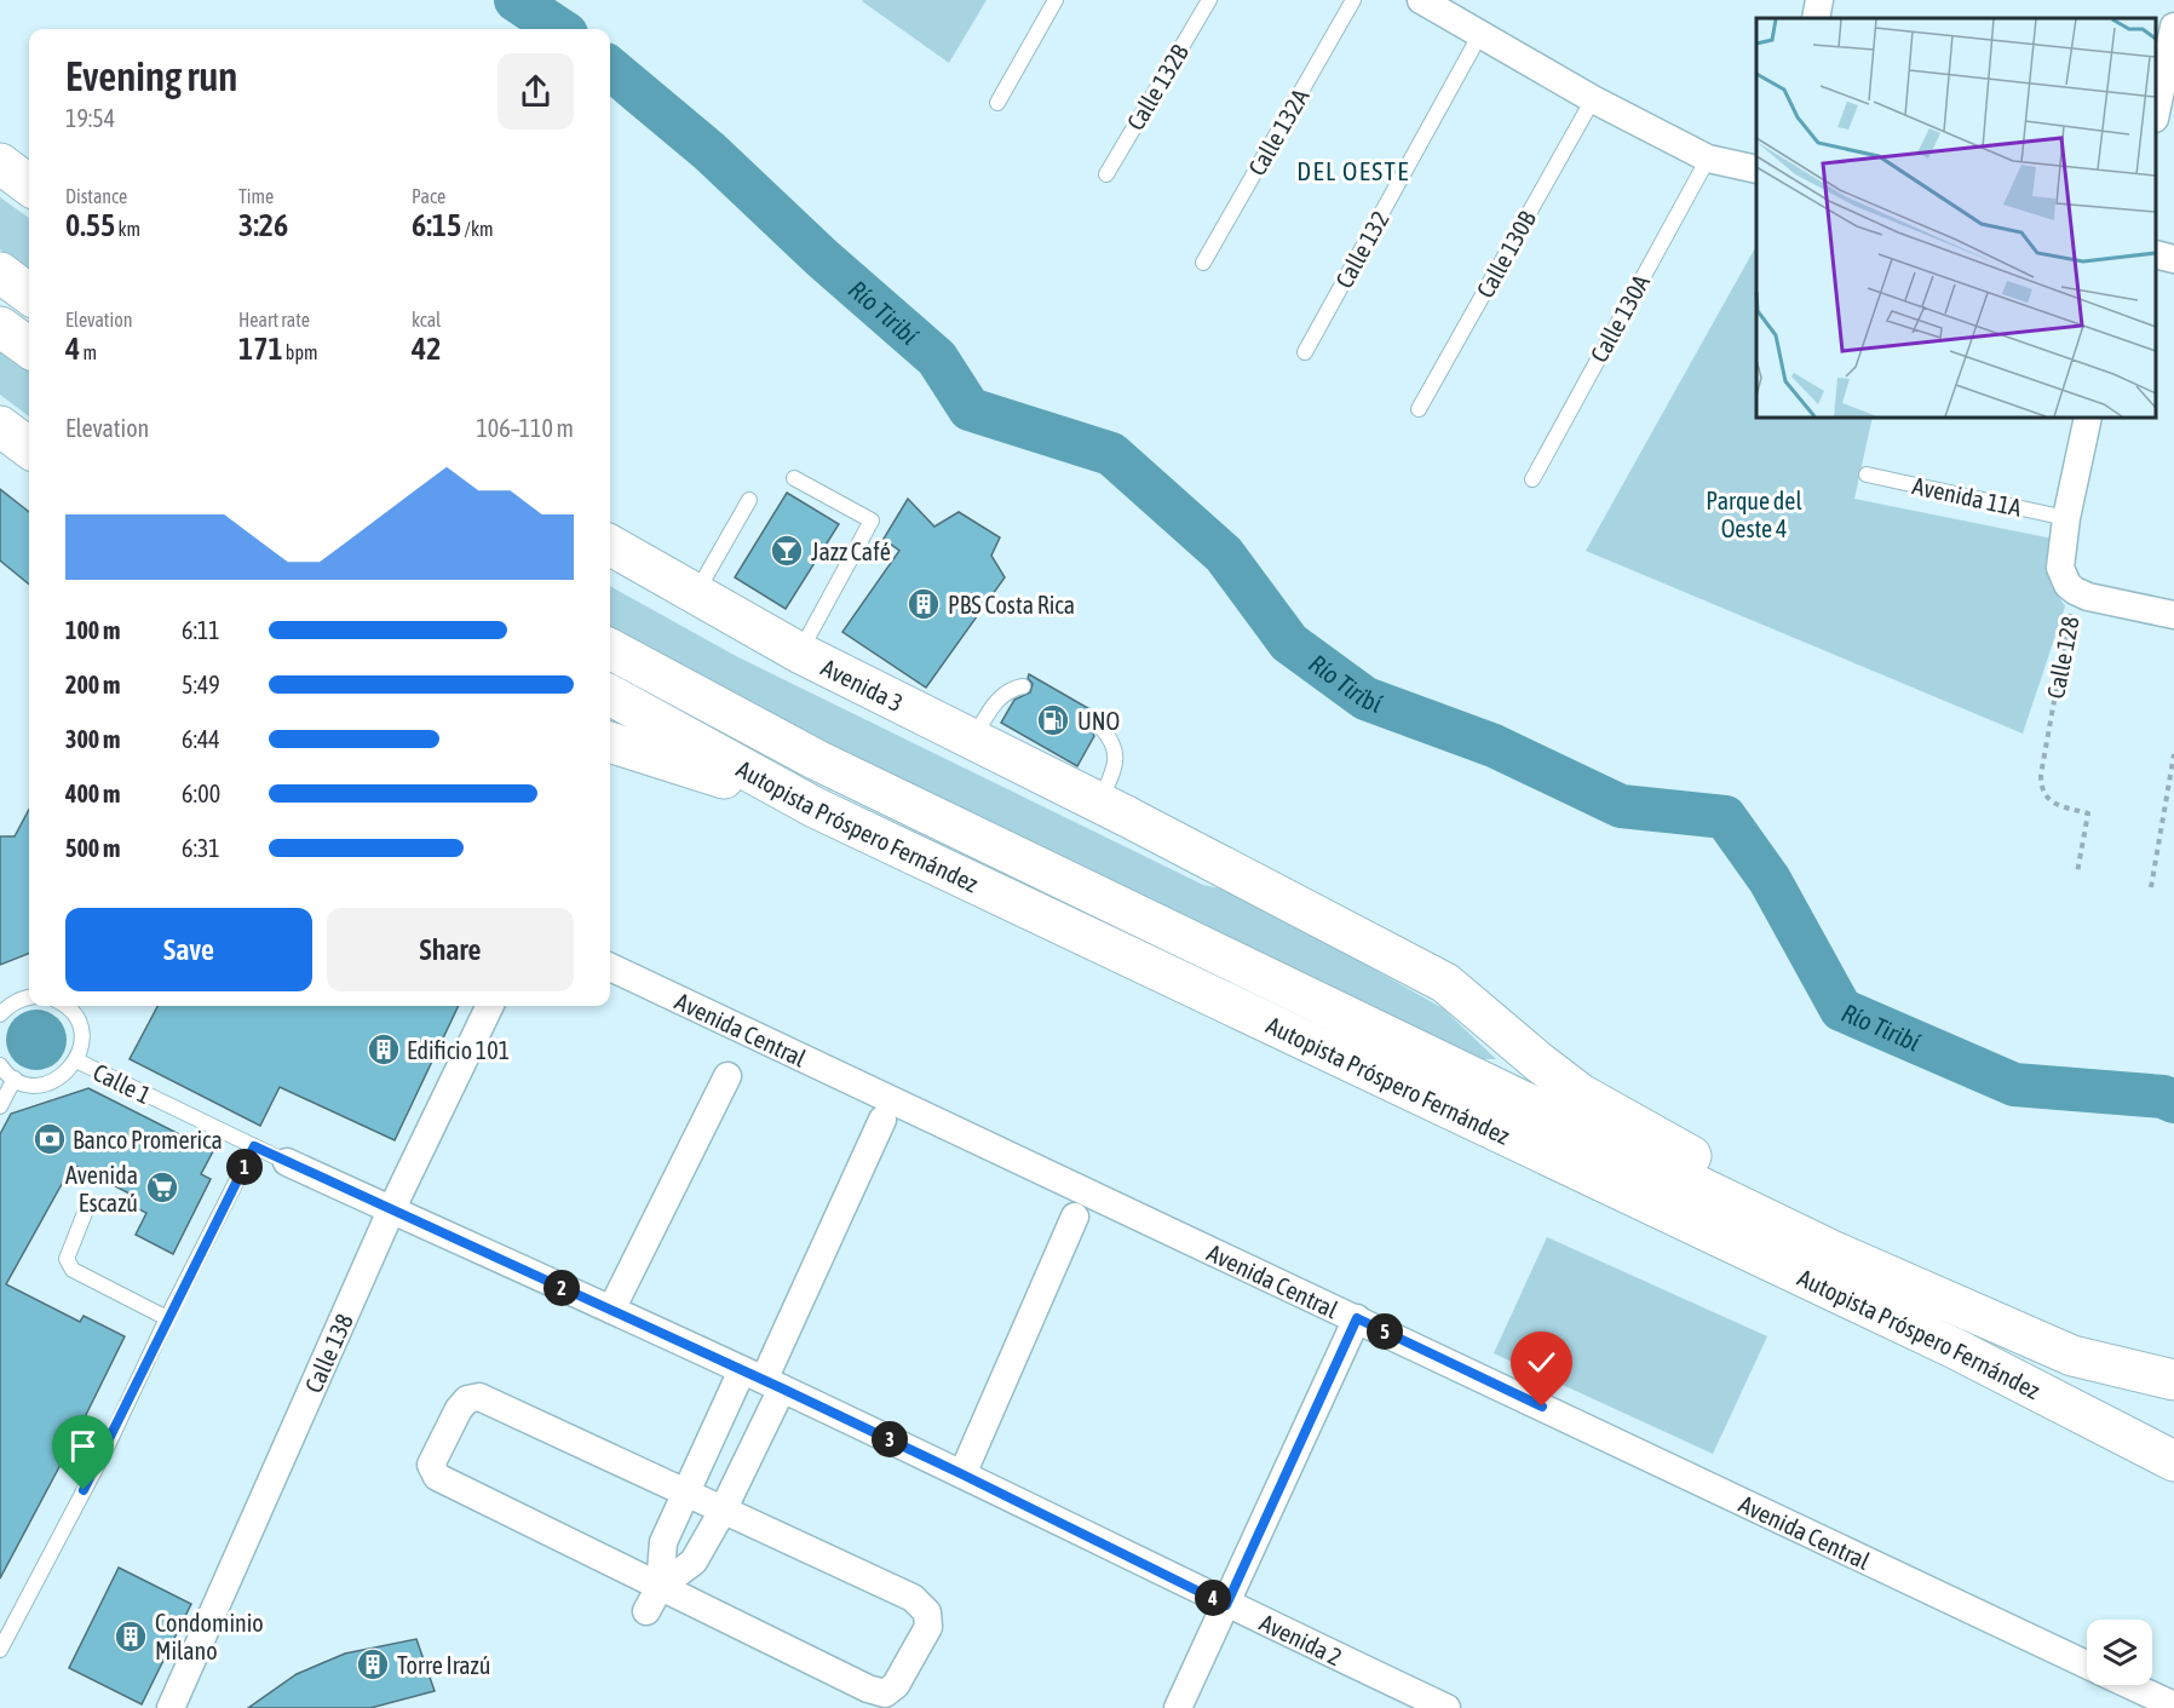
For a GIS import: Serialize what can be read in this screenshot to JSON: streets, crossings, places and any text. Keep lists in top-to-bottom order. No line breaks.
{"streets":{"main road":["Avenida 3","Autopista Próspero Fernández"],"street":["Calle 128","Avenida Central","Calle 138","Avenida 2"],"lane":["Calle 132B","Calle 132A","Calle 132","Calle 130B","Calle 130A","Avenida 11A","Calle 1"]},"crossings":[["Avenida 11A","Calle 128"],["Avenida 3","Autopista Próspero Fernández"],["Calle 1","Avenida 2"],["Calle 138","Avenida 2"]],"districts":["DEL OESTE"],"water":["Río Tiribí"],"parks":["Parque del Oeste 4"],"places":{"bar":["Jazz Café"],"building":["PBS Costa Rica","Edificio 101","Condominio Milano","Torre Irazú"],"fuel station":["UNO"],"bank":["Banco Promerica"],"supermarket":["Avenida Escazú"]},"page":{"heading":["Evening run","19:54"],"stats":[["Distance","0.55 km"],["Time","3:26"],["Pace","6:15 /km"],["Elevation","4 m"],["Heart rate","171 bpm"],["kcal","42"]],"chart":["Elevation","106–110 m"],"list":[{"name":"100 m","note":"6:11"},{"name":"200 m","note":"5:49"},{"name":"300 m","note":"6:44"},{"name":"400 m","note":"6:00"},{"name":"500 m","note":"6:31"}],"buttons":["Save","Share"],"pins":["1","2","5","3","4"]}}
